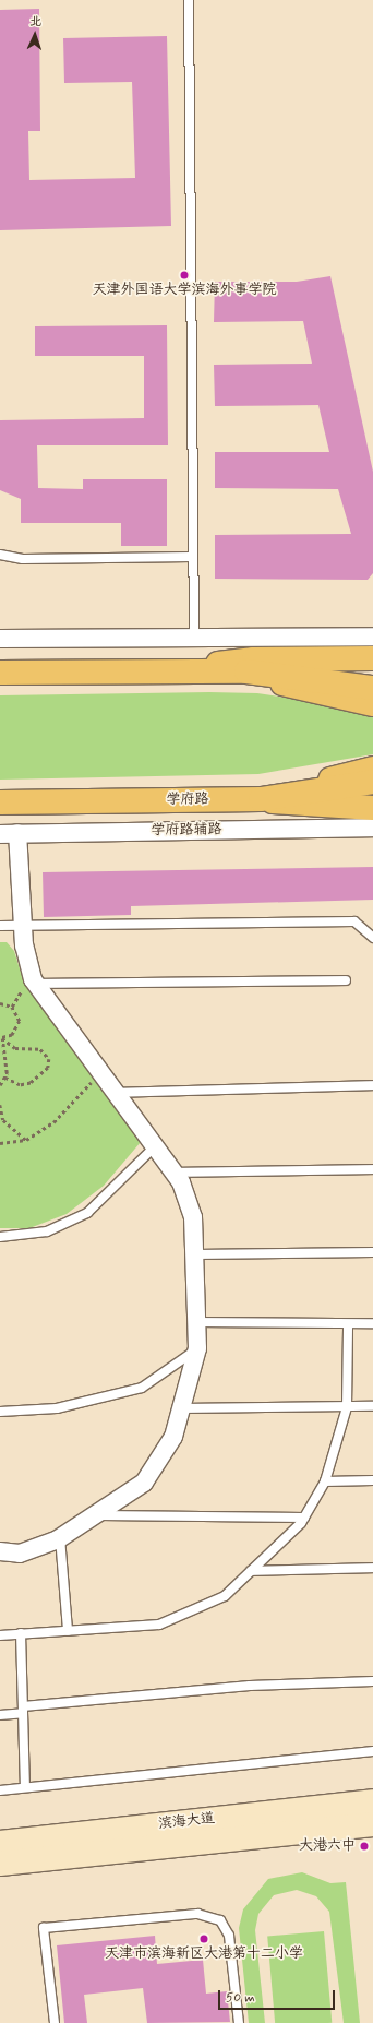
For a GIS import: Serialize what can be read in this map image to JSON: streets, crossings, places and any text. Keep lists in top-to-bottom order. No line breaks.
{"streets":{"main road":["学府路","滨海大道"],"street":["学府路辅路"]},"places":["天津外国语大学滨海外事学院","大港六中","天津市滨海新区大港第十二小学"],"scale_bar":"50 m","north":"top"}
